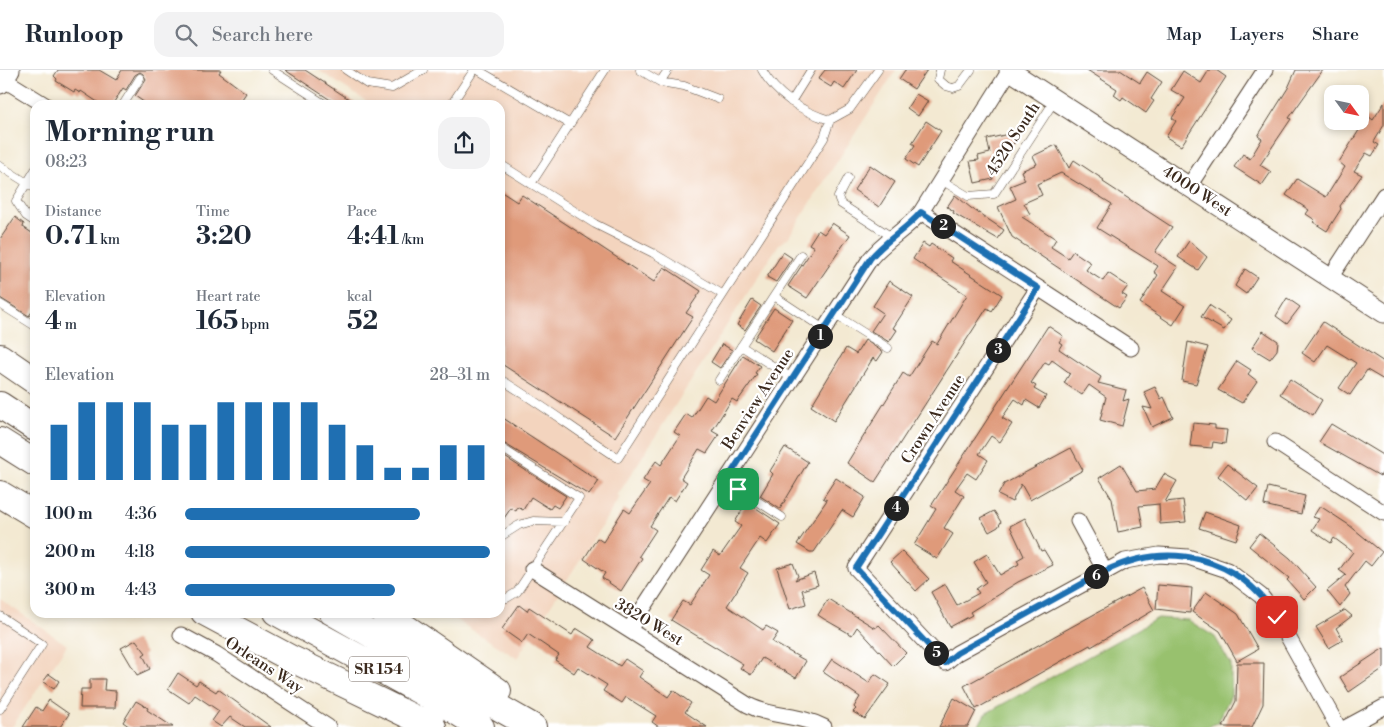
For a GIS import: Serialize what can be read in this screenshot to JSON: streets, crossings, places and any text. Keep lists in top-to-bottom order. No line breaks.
{"streets":{"highway":["SR 154"],"street":["4000 West","Benview Avenue","Crown Avenue","3820 West","Orleans Way"],"lane":["4520 South"]},"crossings":[["4520 South","4000 West"],["4520 South","Benview Avenue"],["4000 West","Benview Avenue"],["Benview Avenue","3820 West"]],"north":"bottom right","page":{"header":"Runloop","search":"Search here","nav":["Map","Layers","Share"],"heading":["Morning run","08:23"],"stats":[["Distance","0.71 km"],["Time","3:20"],["Pace","4:41 /km"],["Elevation","4 m"],["Heart rate","165 bpm"],["kcal","52"]],"pins":["2","1","3","4","6","5"],"chart":["Elevation","28–31 m"],"list":[{"name":"100 m","note":"4:36"},{"name":"200 m","note":"4:18"},{"name":"300 m","note":"4:43"}]}}
